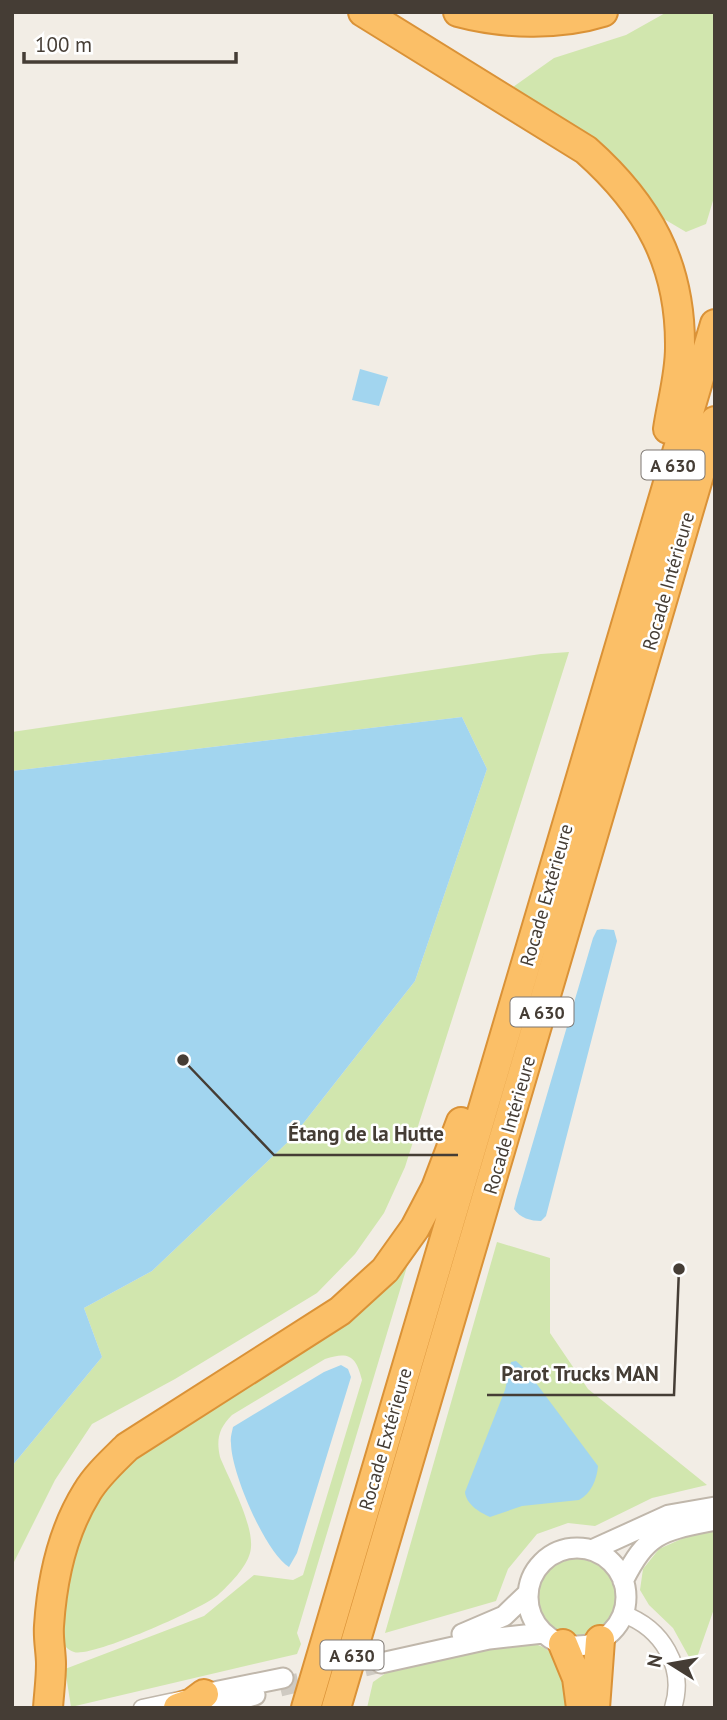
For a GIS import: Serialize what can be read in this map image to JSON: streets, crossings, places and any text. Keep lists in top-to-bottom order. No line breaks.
{"streets":{"highway":["A 630","Rocade Intérieure","Rocade Extérieure"]},"places":["Étang de la Hutte","Parot Trucks MAN"],"scale_bar":"100 m","north":"left"}
